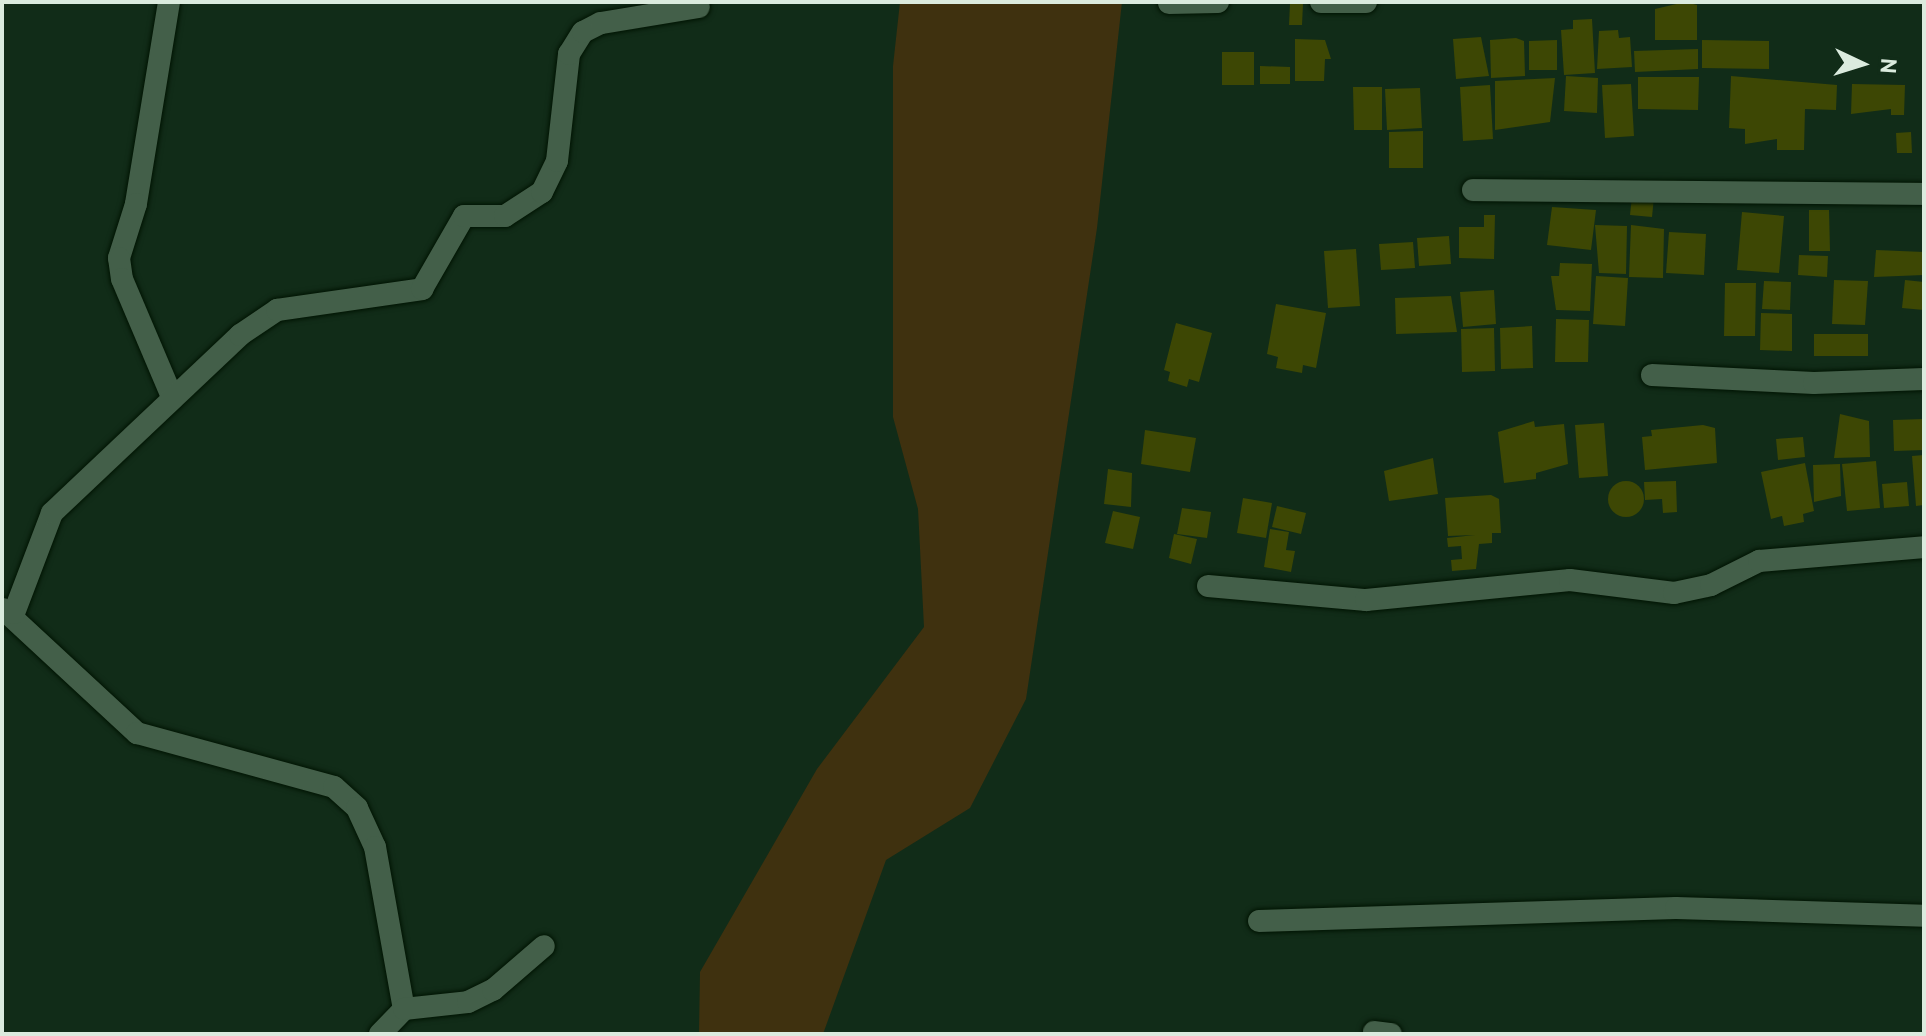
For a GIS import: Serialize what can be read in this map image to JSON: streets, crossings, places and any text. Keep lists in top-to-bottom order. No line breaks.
{"north":"right"}
